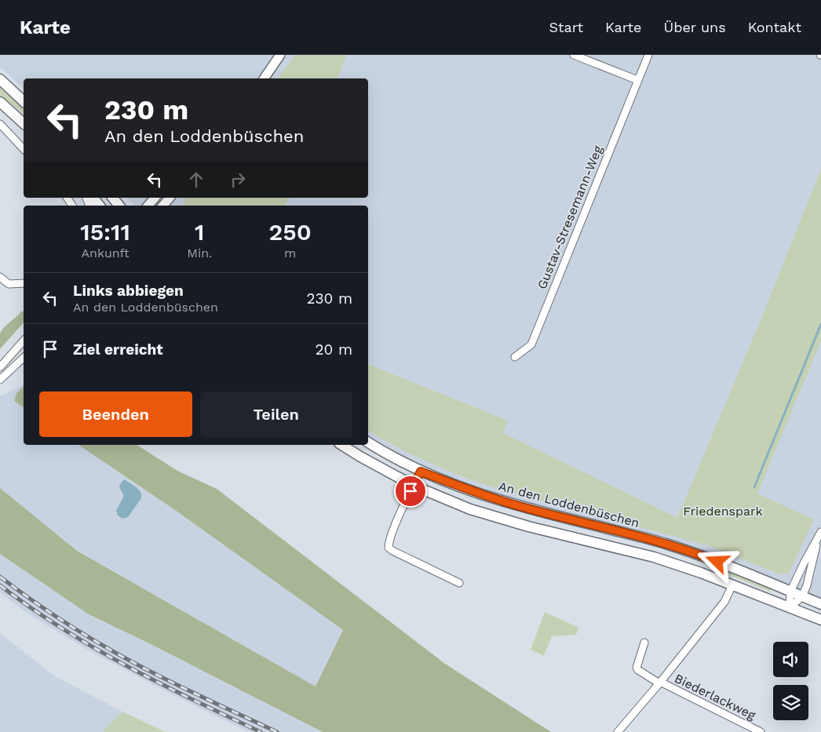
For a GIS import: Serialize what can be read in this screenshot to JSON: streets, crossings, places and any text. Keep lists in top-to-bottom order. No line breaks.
{"streets":{"main road":["An den Loddenbüschen"],"street":["Gustav-Stresemann-Weg","Biederlackweg"]},"parks":["Friedenspark"],"page":{"header":"Karte","nav":["Start","Karte","Über uns","Kontakt"],"turn":["230 m","An den Loddenbüschen"],"eta":["15:11","Ankunft","1","Min.","250","m"],"list":[{"name":"Links abbiegen","note":"An den Loddenbüschen","value":"230 m"},{"name":"Ziel erreicht","value":"20 m"}],"buttons":["Beenden","Teilen"]}}
